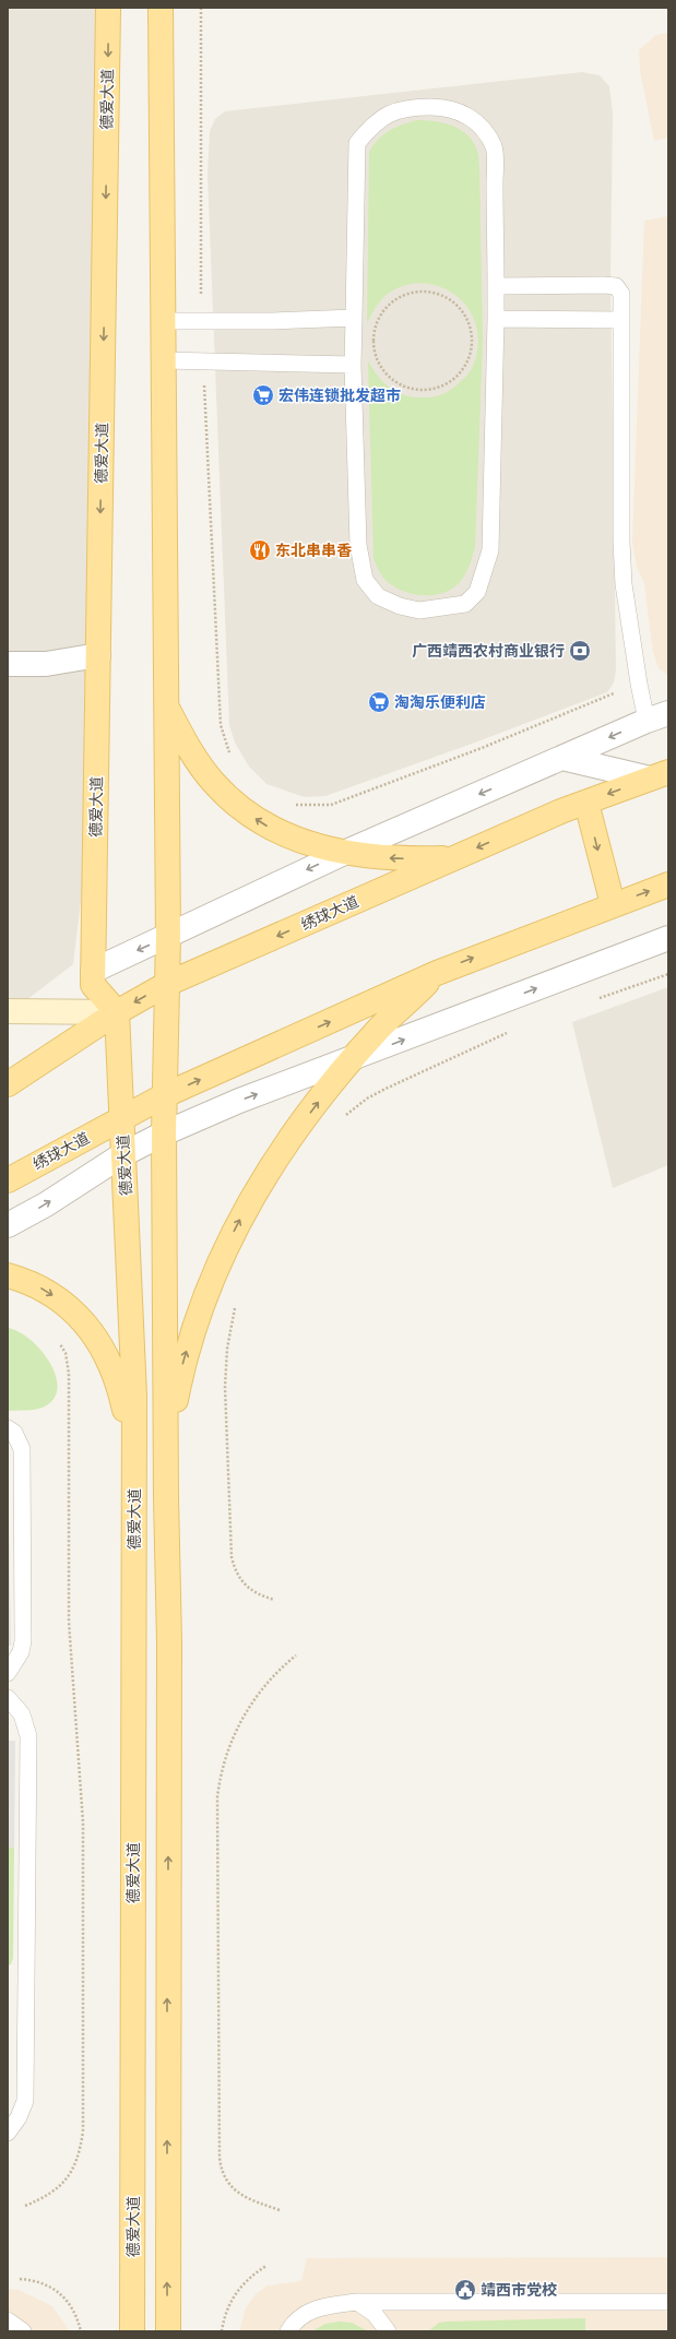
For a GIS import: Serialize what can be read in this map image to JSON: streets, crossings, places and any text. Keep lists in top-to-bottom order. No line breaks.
{"streets":{"main road":["德爱大道","绣球大道"]},"crossings":[["德爱大道","绣球大道"]],"places":{"supermarket":["宏伟连锁批发超市","淘淘乐便利店"],"restaurant":["东北串串香"],"bank":["广西靖西农村商业银行"],"public building":["靖西市党校"]}}
